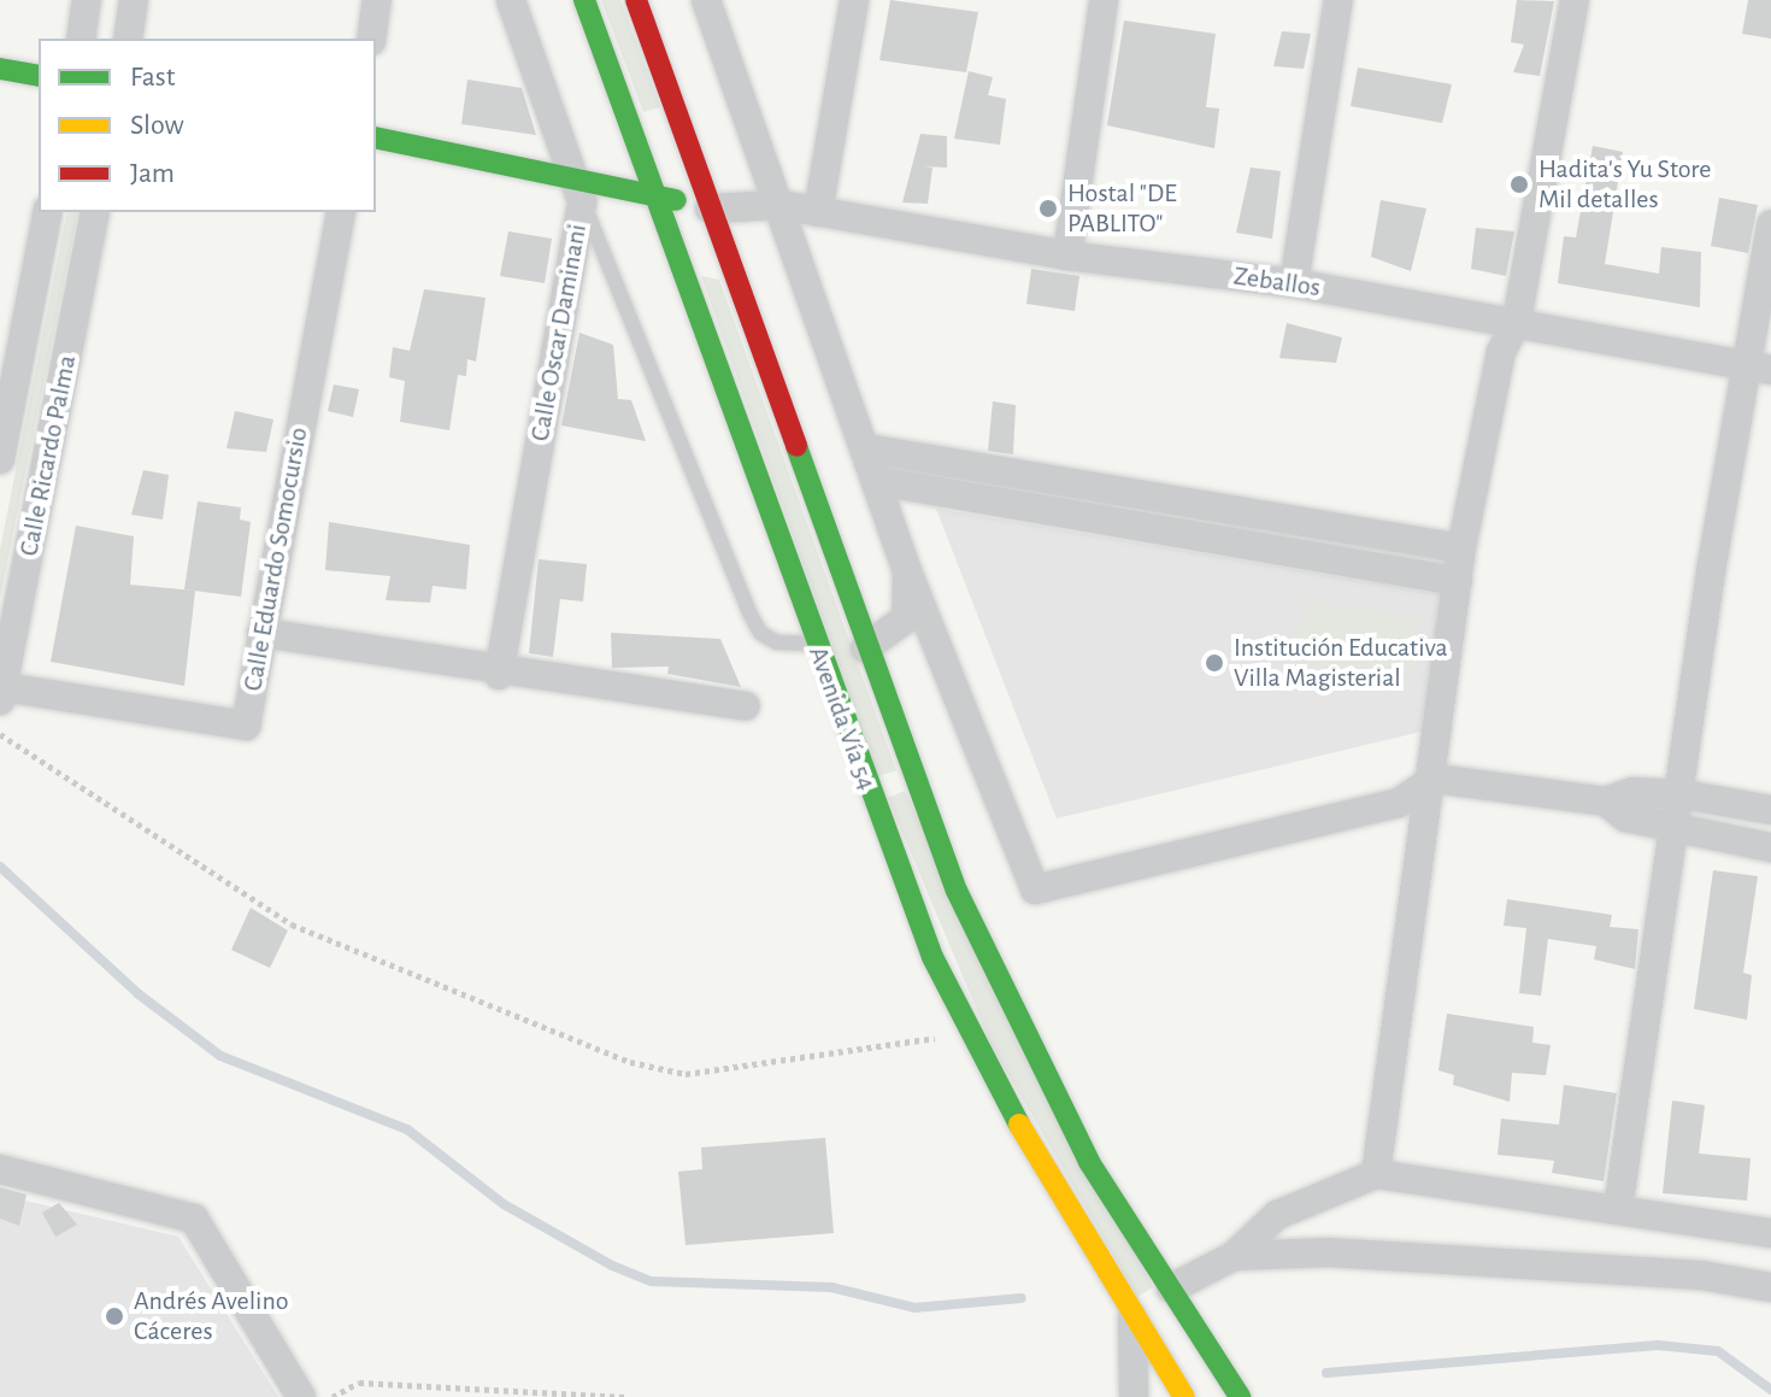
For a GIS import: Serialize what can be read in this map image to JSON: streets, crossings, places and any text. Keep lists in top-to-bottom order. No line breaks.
{"streets":{"main road":["Avenida Vía 54"],"street":["Zeballos","Calle Oscar Daminani","Calle Ricardo Palma","Calle Eduardo Somocursio"]},"crossings":[["Zeballos","Avenida Vía 54"],["Calle Ricardo Palma","Calle Eduardo Somocursio"]],"places":["Hadita's Yu Store Mil detalles","Hostal \"DE PABLITO\"","Institución Educativa Villa Magisterial","Andrés Avelino Cáceres"],"legend":["Fast","Slow","Jam"]}
